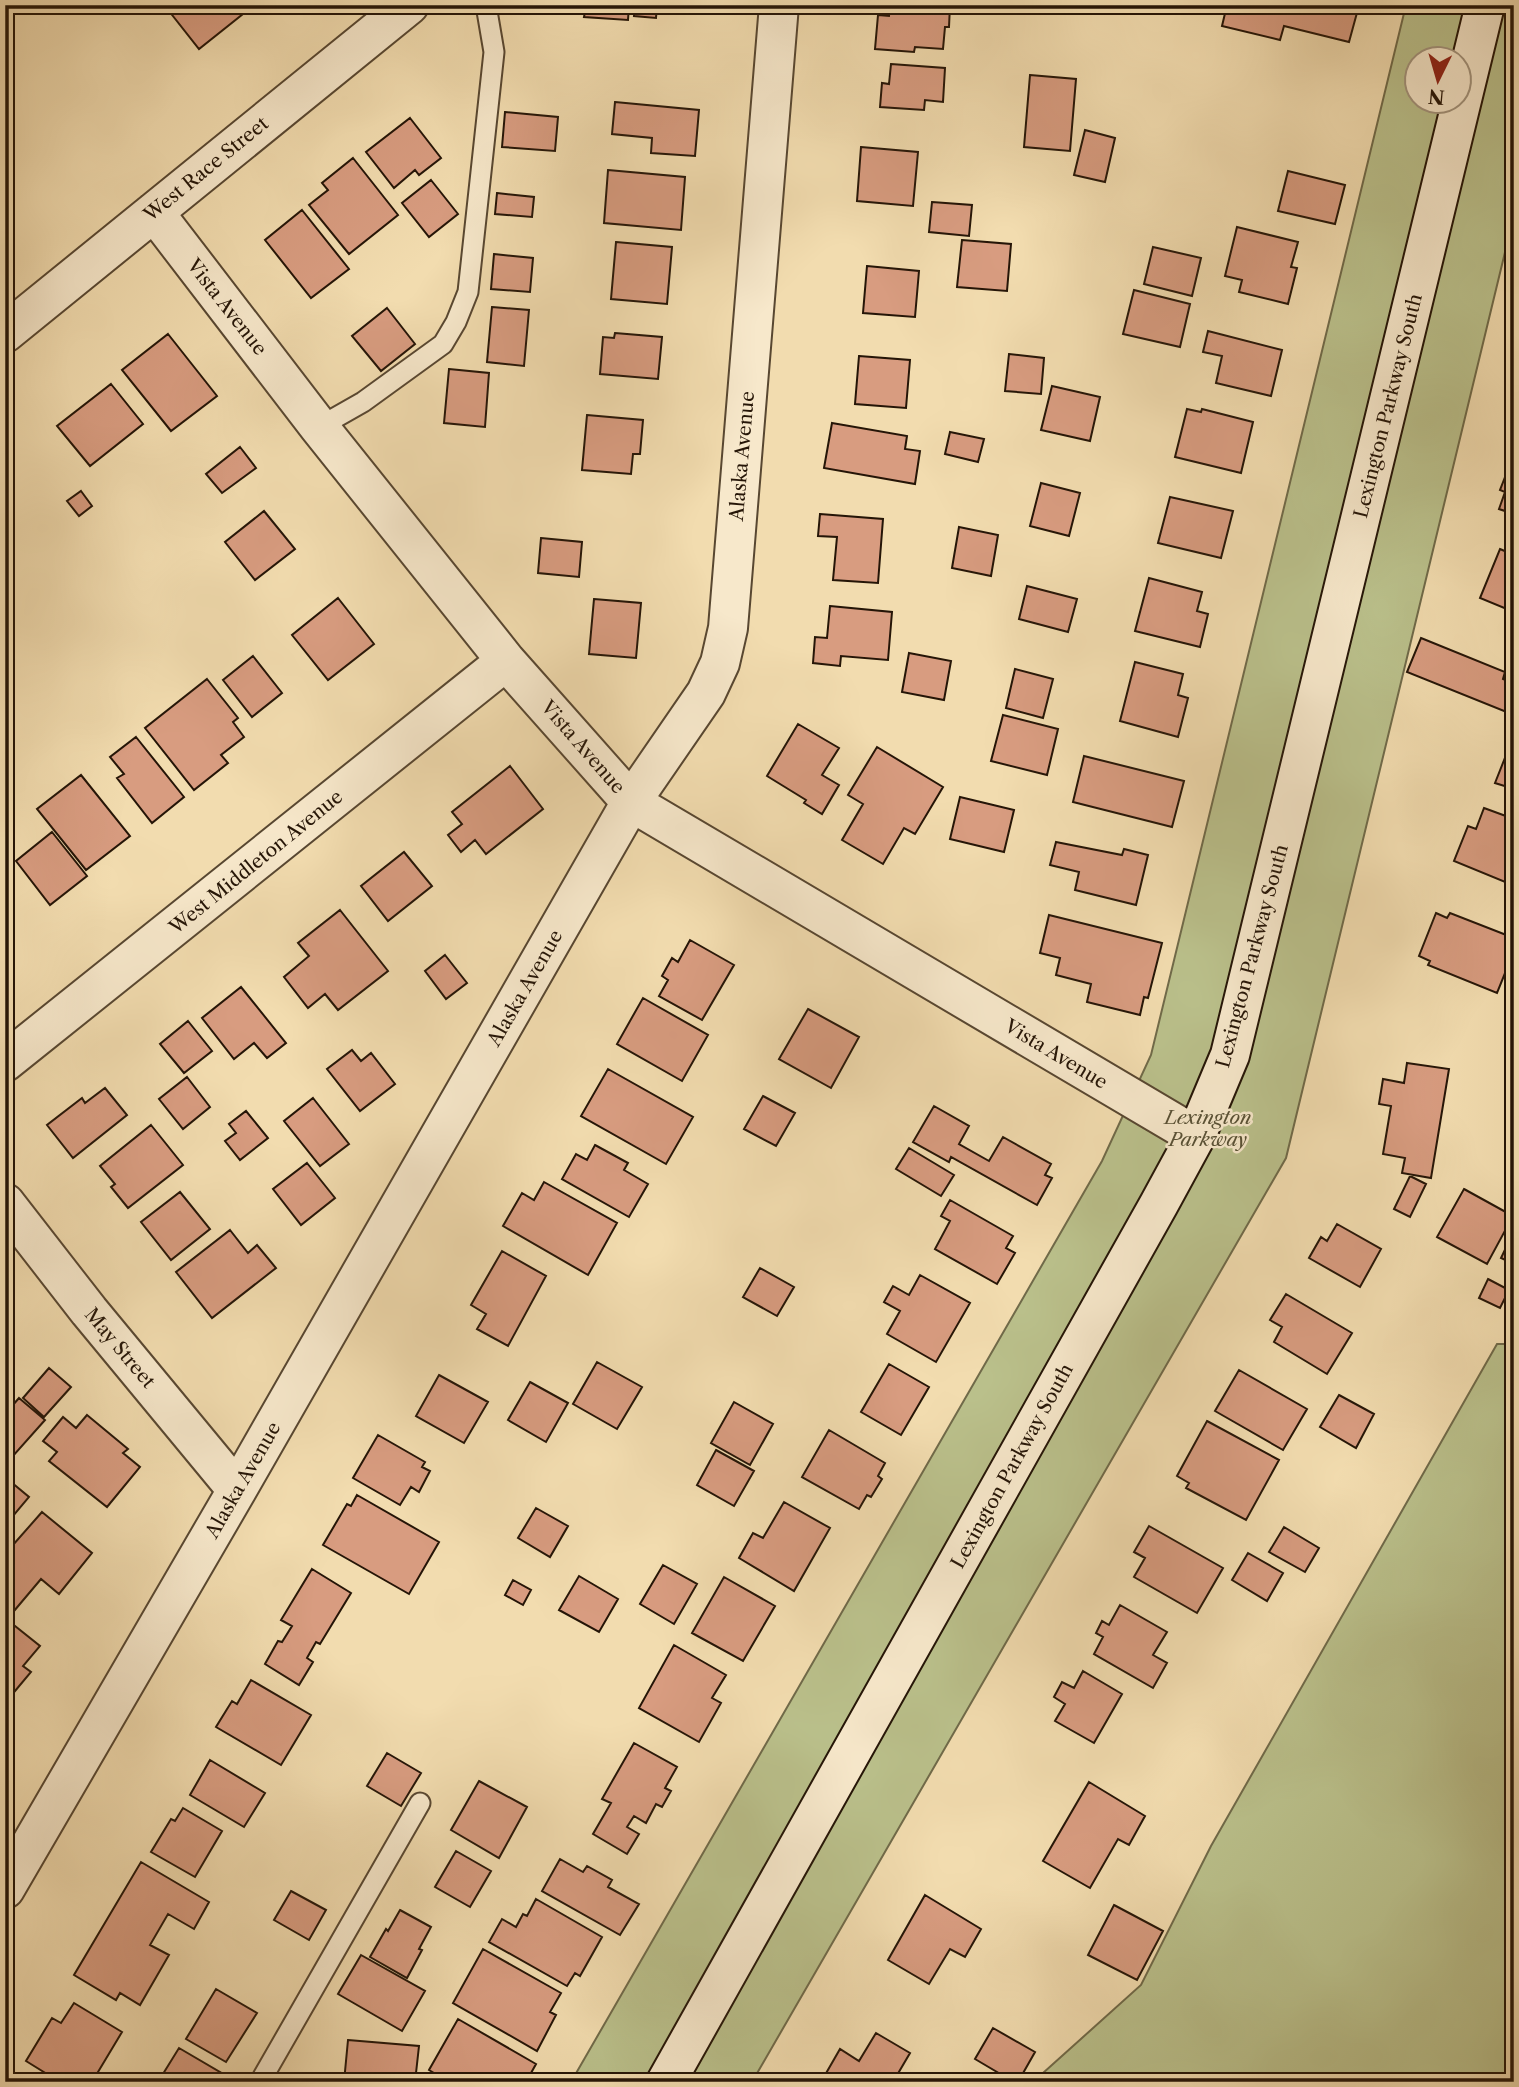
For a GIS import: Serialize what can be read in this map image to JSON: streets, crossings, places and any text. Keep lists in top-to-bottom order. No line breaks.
{"streets":{"street":["West Race Street","Vista Avenue","Lexington Parkway South","Alaska Avenue","West Middleton Avenue","May Street"]},"crossings":[["West Race Street","Vista Avenue"],["Vista Avenue","Lexington Parkway South"],["Vista Avenue","Alaska Avenue"],["Vista Avenue","West Middleton Avenue"],["Alaska Avenue","May Street"]],"parks":["Lexington Parkway"],"north":"bottom"}
